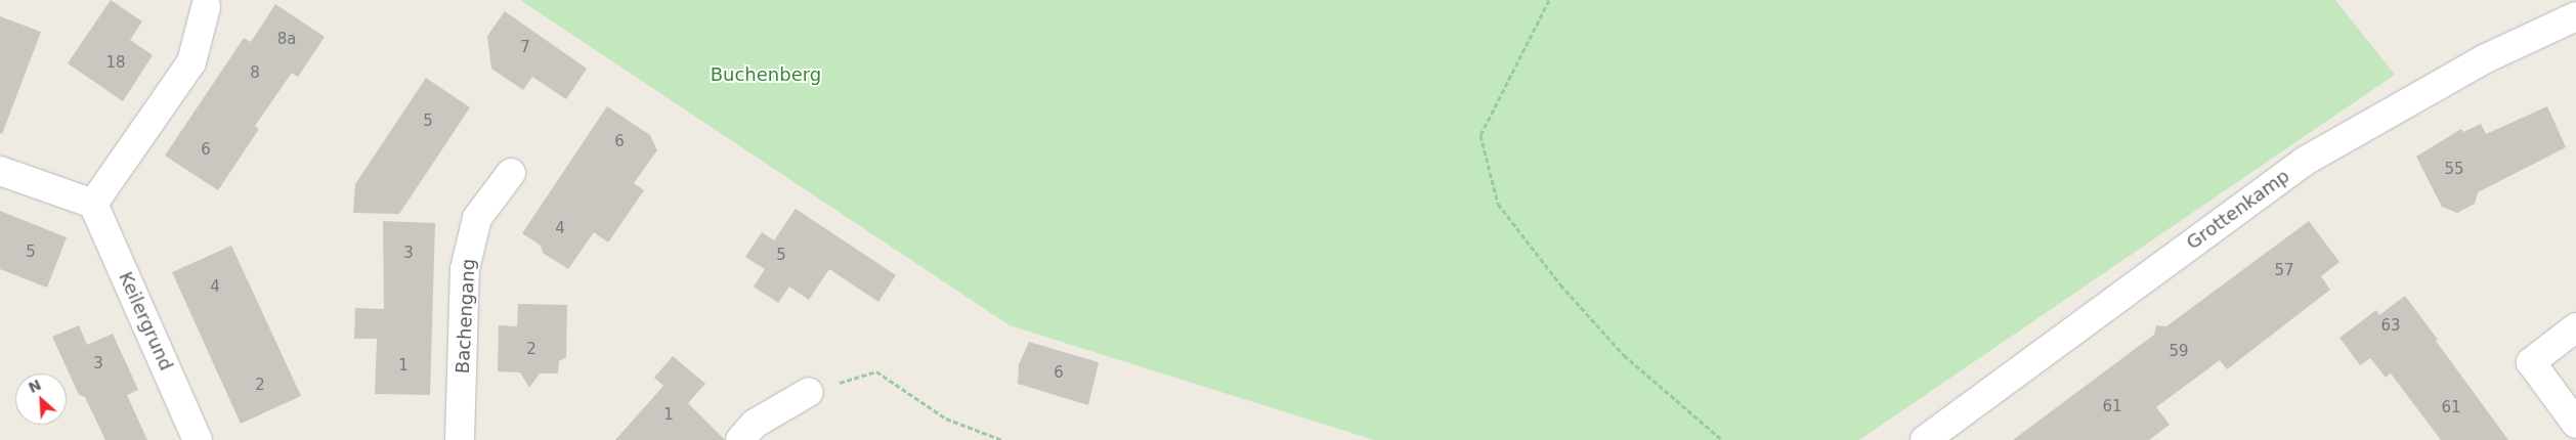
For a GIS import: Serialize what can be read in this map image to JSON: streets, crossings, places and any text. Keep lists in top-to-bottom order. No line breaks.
{"streets":{"street":["Grottenkamp","Bachengang","Keilergrund"]},"parks":["Buchenberg"],"house_numbers":["8a","7","18","8","5","6","6","55","4","5","3","5","57","4","63","2","59","3","1","6","2","61","61","1"],"north":"top left"}
